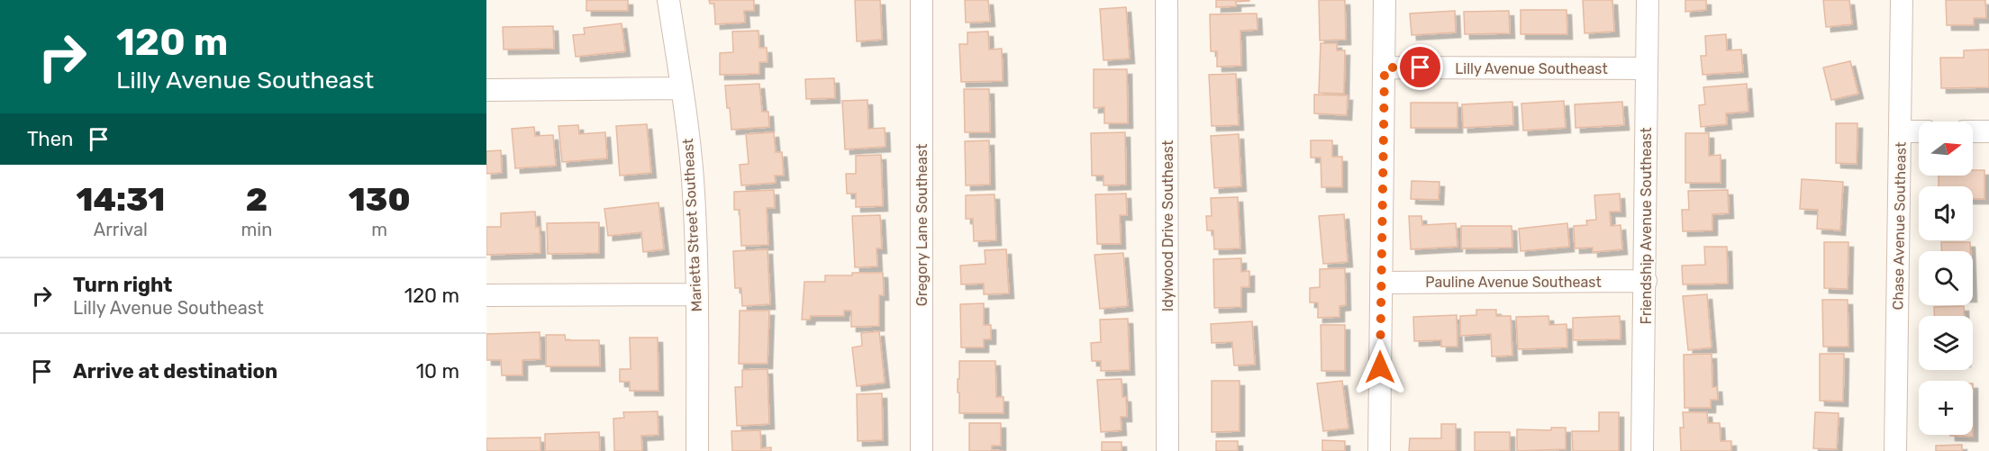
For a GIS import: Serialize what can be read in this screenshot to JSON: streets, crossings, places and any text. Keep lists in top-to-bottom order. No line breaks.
{"streets":{"street":["Lilly Avenue Southeast","Marietta Street Southeast","Gregory Lane Southeast","Idylwood Drive Southeast","Friendship Avenue Southeast","Chase Avenue Southeast","Pauline Avenue Southeast"]},"crossings":[["Lilly Avenue Southeast","Friendship Avenue Southeast"],["Friendship Avenue Southeast","Pauline Avenue Southeast"]],"north":"right","page":{"turn":["120 m","Lilly Avenue Southeast"],"then":"Then","map_buttons":"+","eta":["14:31","Arrival","2","min","130","m"],"list":[{"name":"Turn right","note":"Lilly Avenue Southeast","value":"120 m"},{"name":"Arrive at destination","value":"10 m"}]}}
